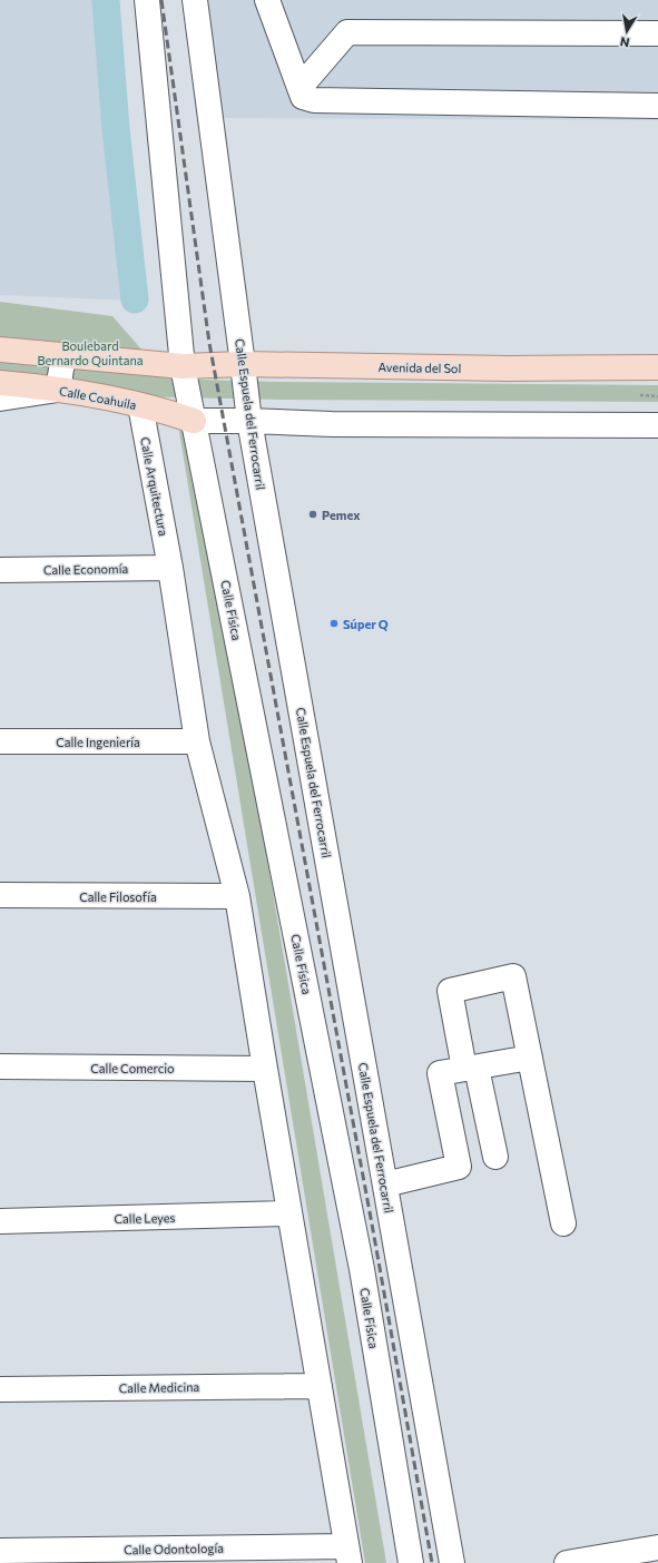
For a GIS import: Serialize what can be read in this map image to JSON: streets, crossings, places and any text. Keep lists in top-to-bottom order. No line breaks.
{"streets":{"main road":["Avenida del Sol","Calle Coahuila"],"street":["Calle Espuela del Ferrocarril","Calle Arquitectura","Calle Economía","Calle Física","Calle Ingeniería","Calle Filosofía","Calle Comercio","Calle Leyes","Calle Medicina","Calle Odontología"]},"crossings":[["Avenida del Sol","Calle Espuela del Ferrocarril"],["Avenida del Sol","Calle Física"],["Calle Coahuila","Calle Arquitectura"],["Calle Coahuila","Calle Física"],["Calle Arquitectura","Calle Economía"]],"parks":["Boulebard Bernardo Quintana"],"places":["Pemex","Súper Q"],"north":"bottom"}
